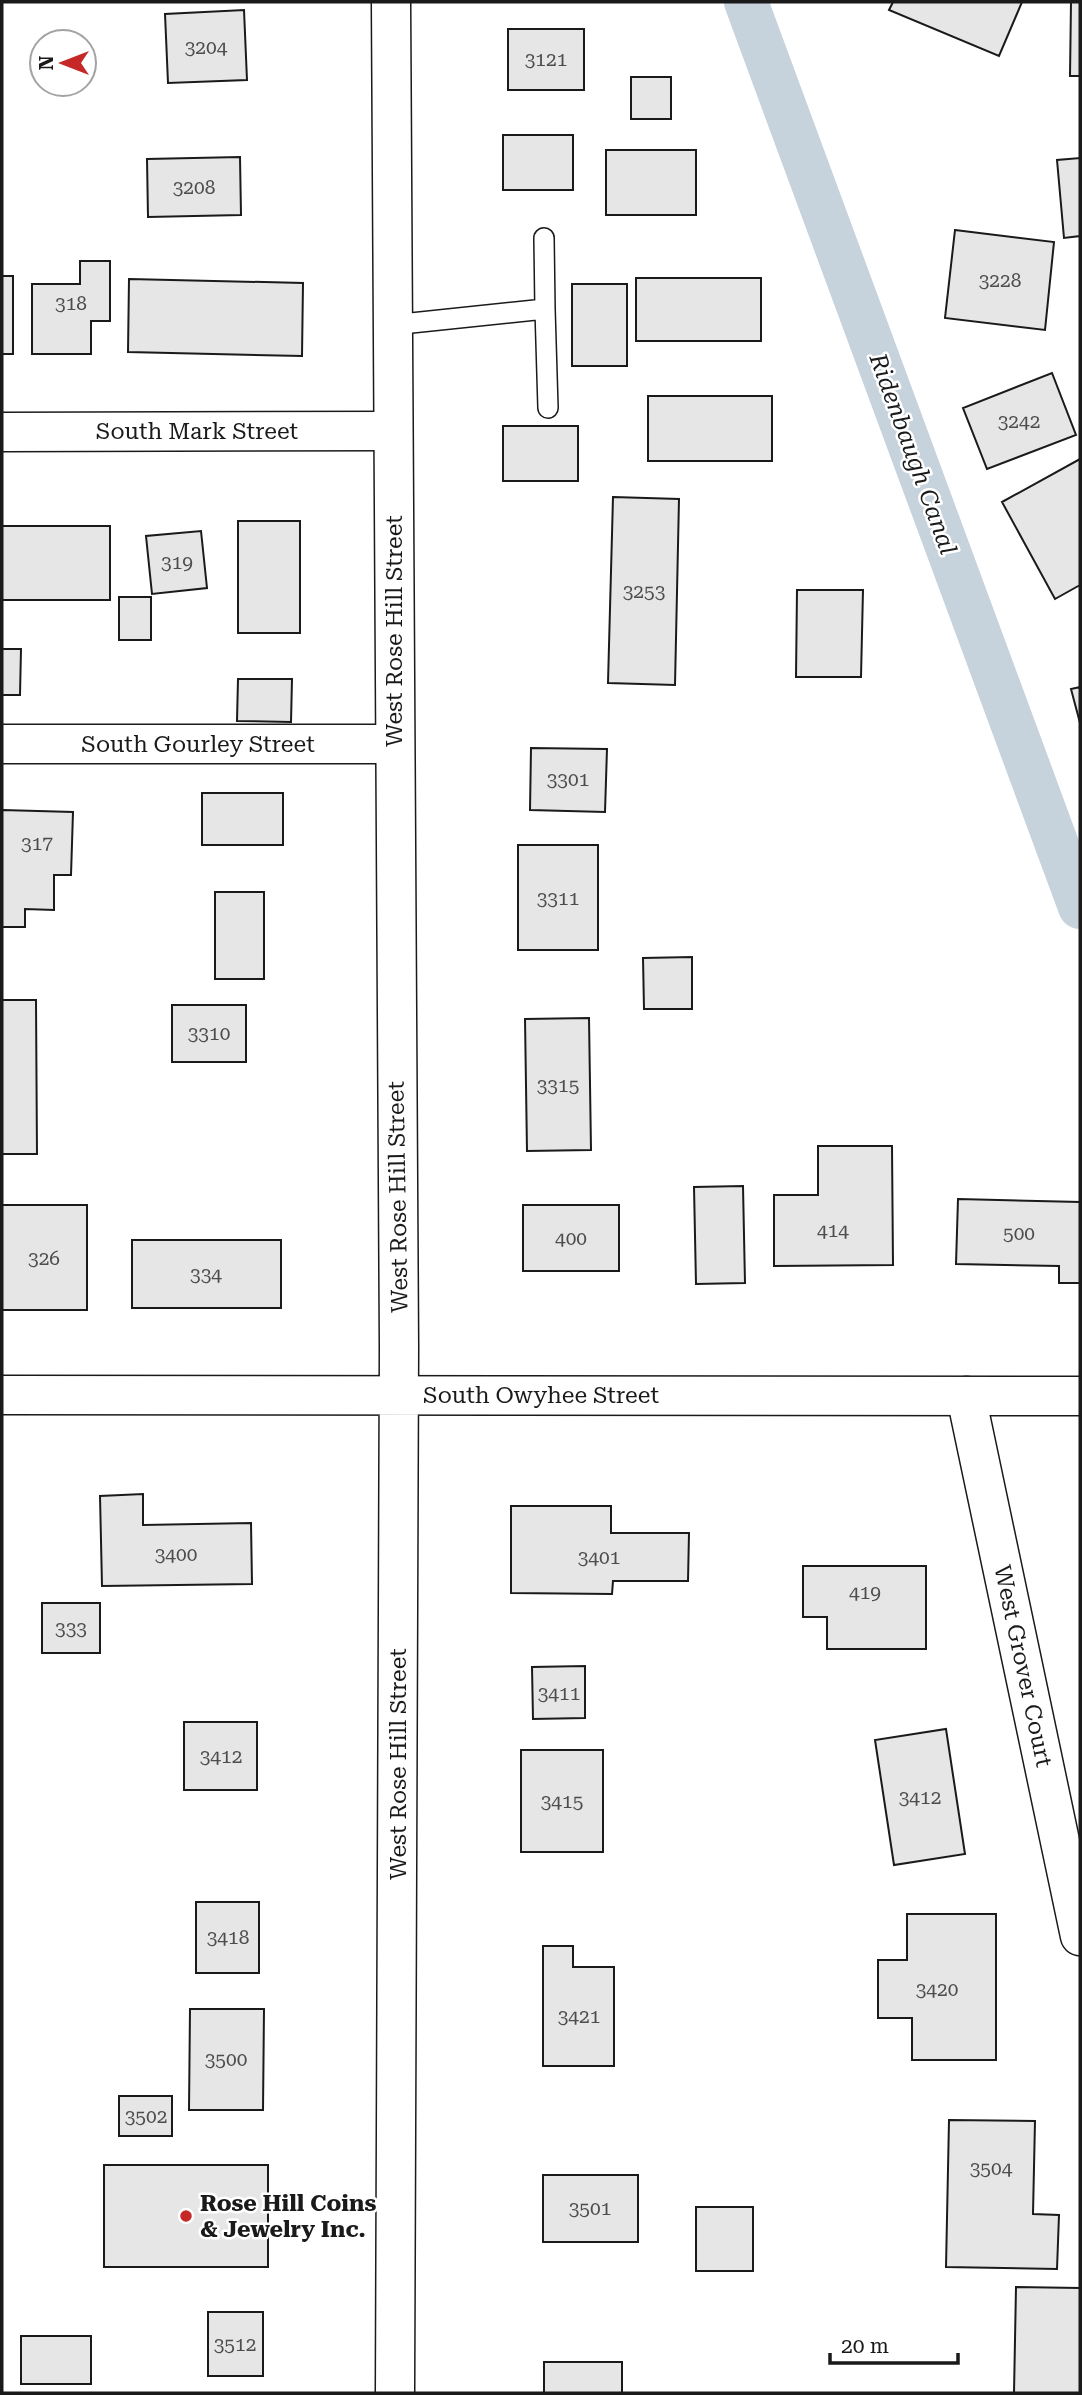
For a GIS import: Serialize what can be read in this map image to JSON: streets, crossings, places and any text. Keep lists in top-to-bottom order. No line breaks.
{"streets":{"street":["South Mark Street","West Rose Hill Street","South Gourley Street","South Owyhee Street","West Grover Court"]},"crossings":[["South Mark Street","West Rose Hill Street"],["West Rose Hill Street","South Gourley Street"],["West Rose Hill Street","South Owyhee Street"],["South Owyhee Street","West Grover Court"]],"water":["Ridenbaugh Canal"],"places":["Rose Hill Coins & Jewelry Inc."],"house_numbers":["3204","3121","3208","3228","318","3242","319","3253","3301","317","3311","3310","3315","414","500","400","326","334","3400","3401","419","333","3411","3412","3412","3415","3418","3420","3421","3500","3502","3504","3501","3512"],"scale_bar":"20 m","north":"left"}
